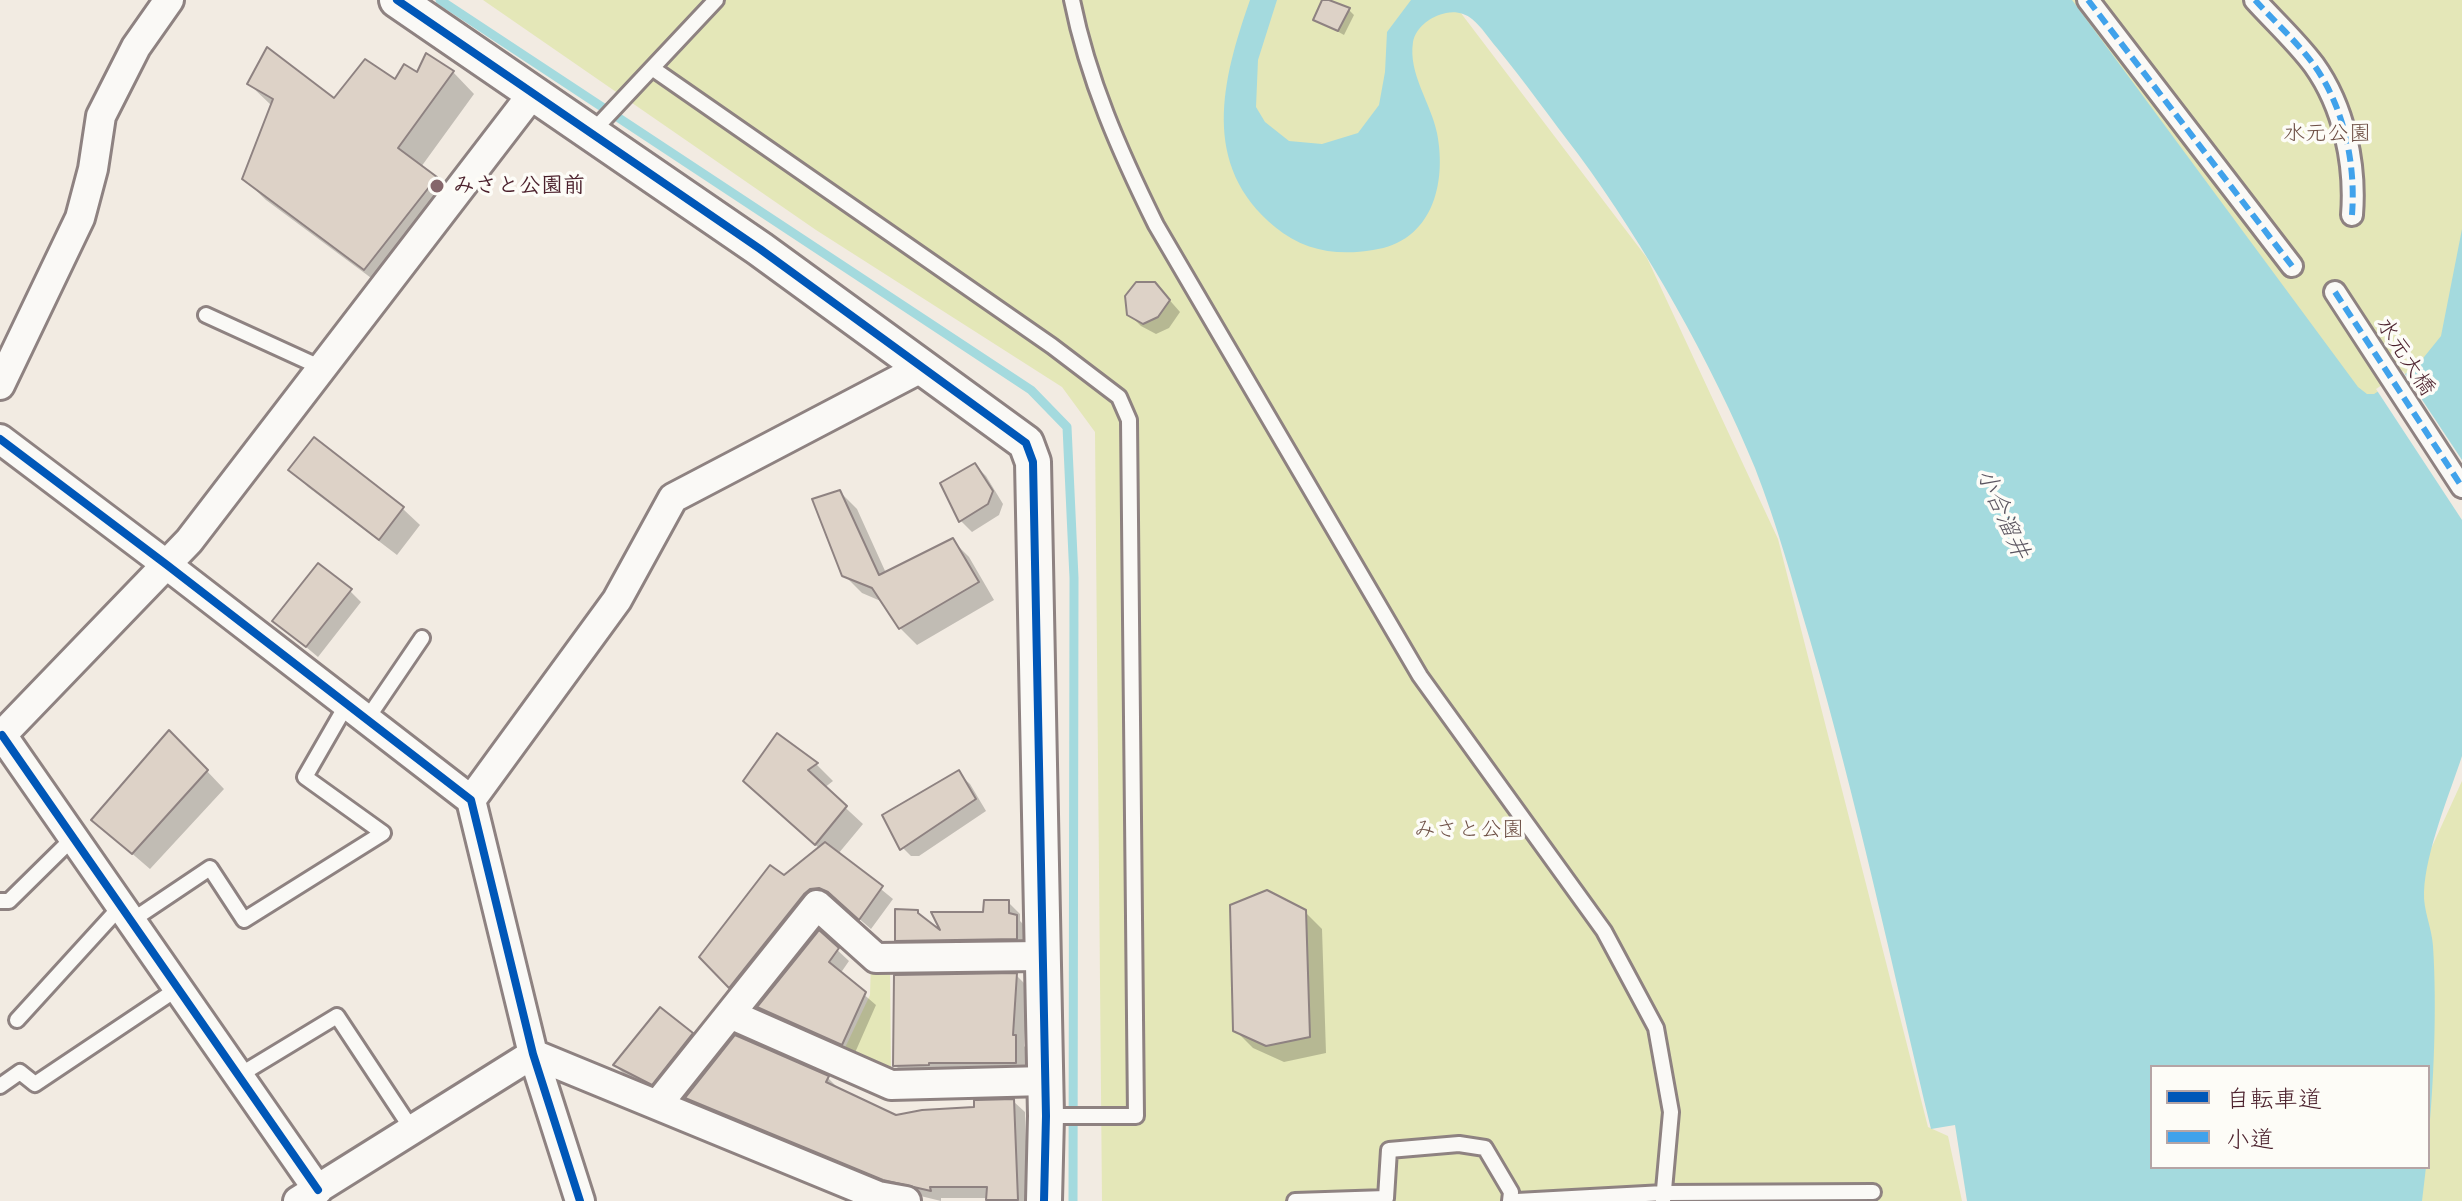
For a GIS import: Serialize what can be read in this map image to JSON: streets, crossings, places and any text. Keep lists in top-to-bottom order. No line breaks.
{"streets":{"street":["水元大橋"]},"water":["小合溜井"],"parks":["水元公園","みさと公園"],"places":["みさと公園前"],"legend":["自転車道","小道"]}
